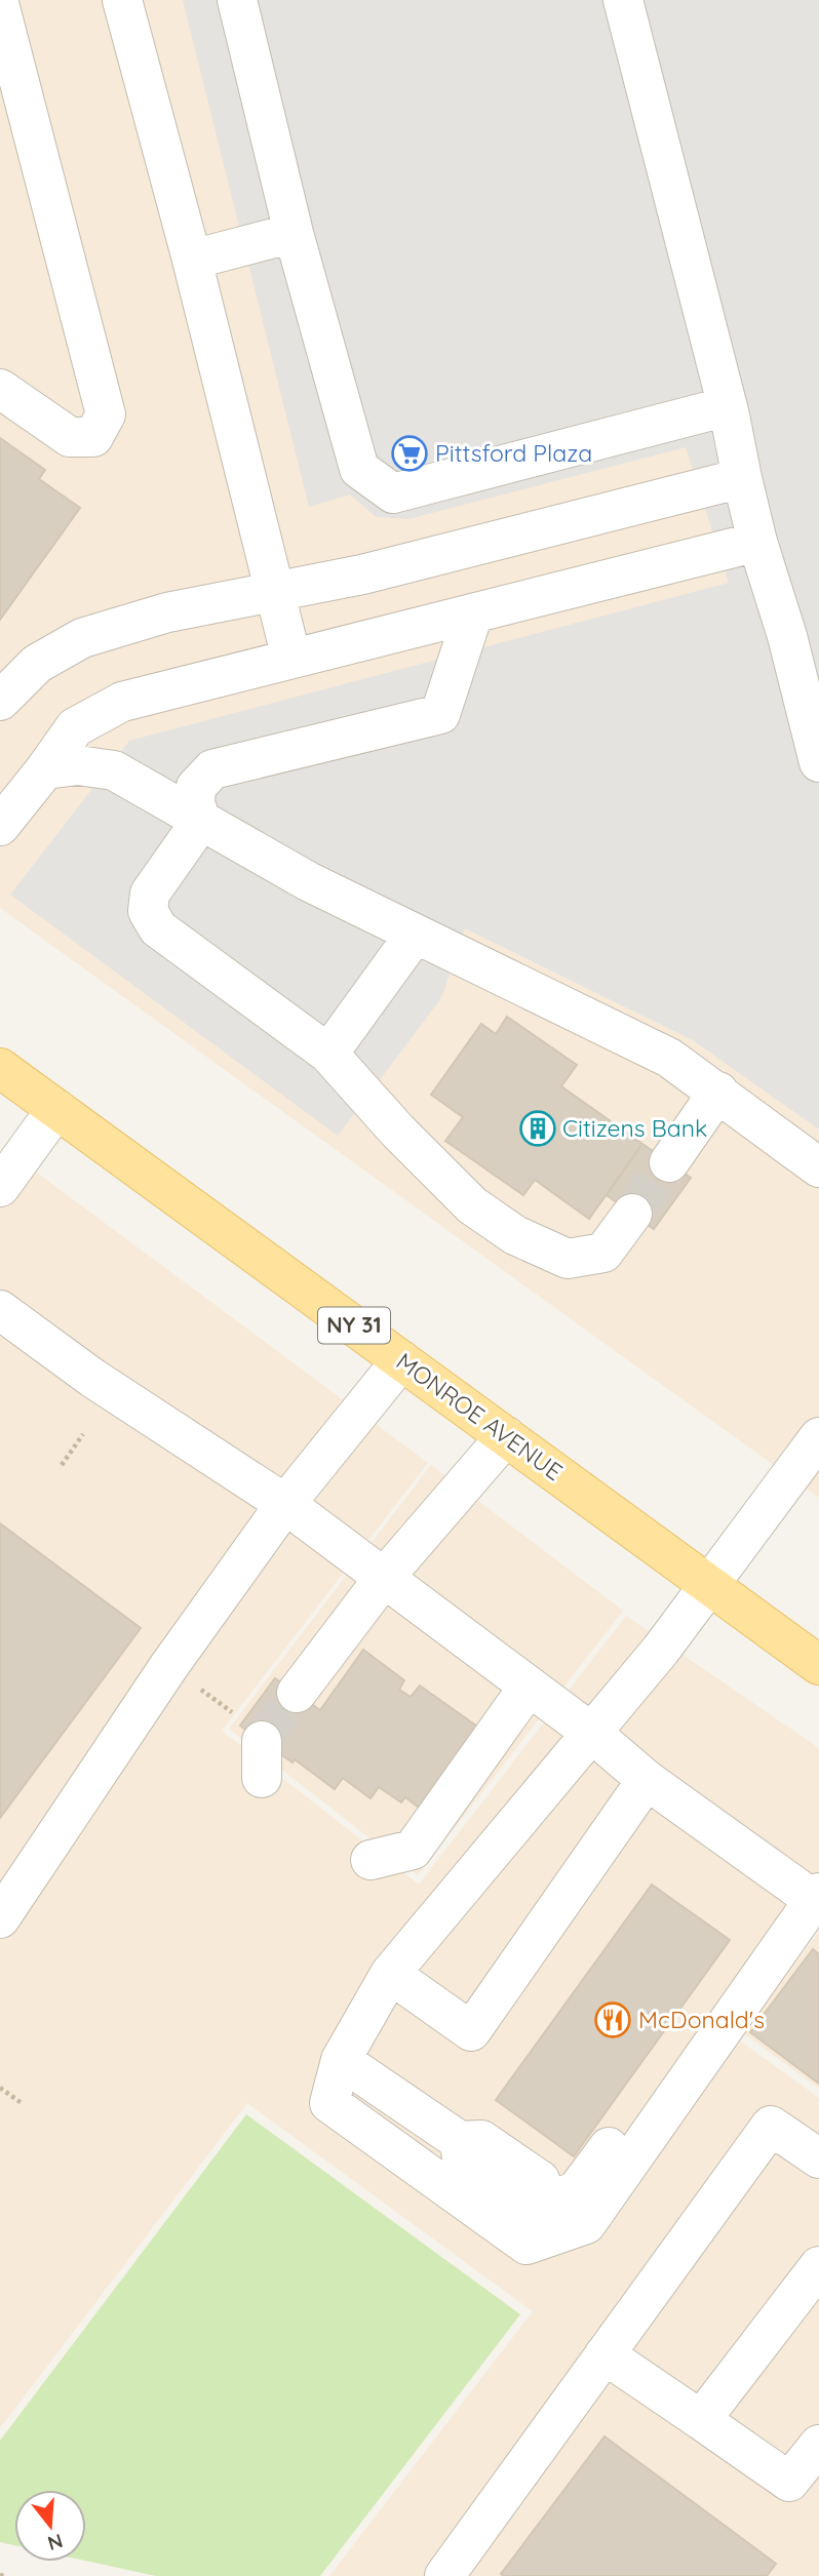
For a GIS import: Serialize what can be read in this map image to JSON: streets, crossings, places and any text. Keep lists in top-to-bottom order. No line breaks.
{"streets":{"main road":["NY 31","MONROE AVENUE"]},"places":{"supermarket":["Pittsford Plaza"],"building":["Citizens Bank"],"restaurant":["McDonald's"]},"north":"bottom"}
